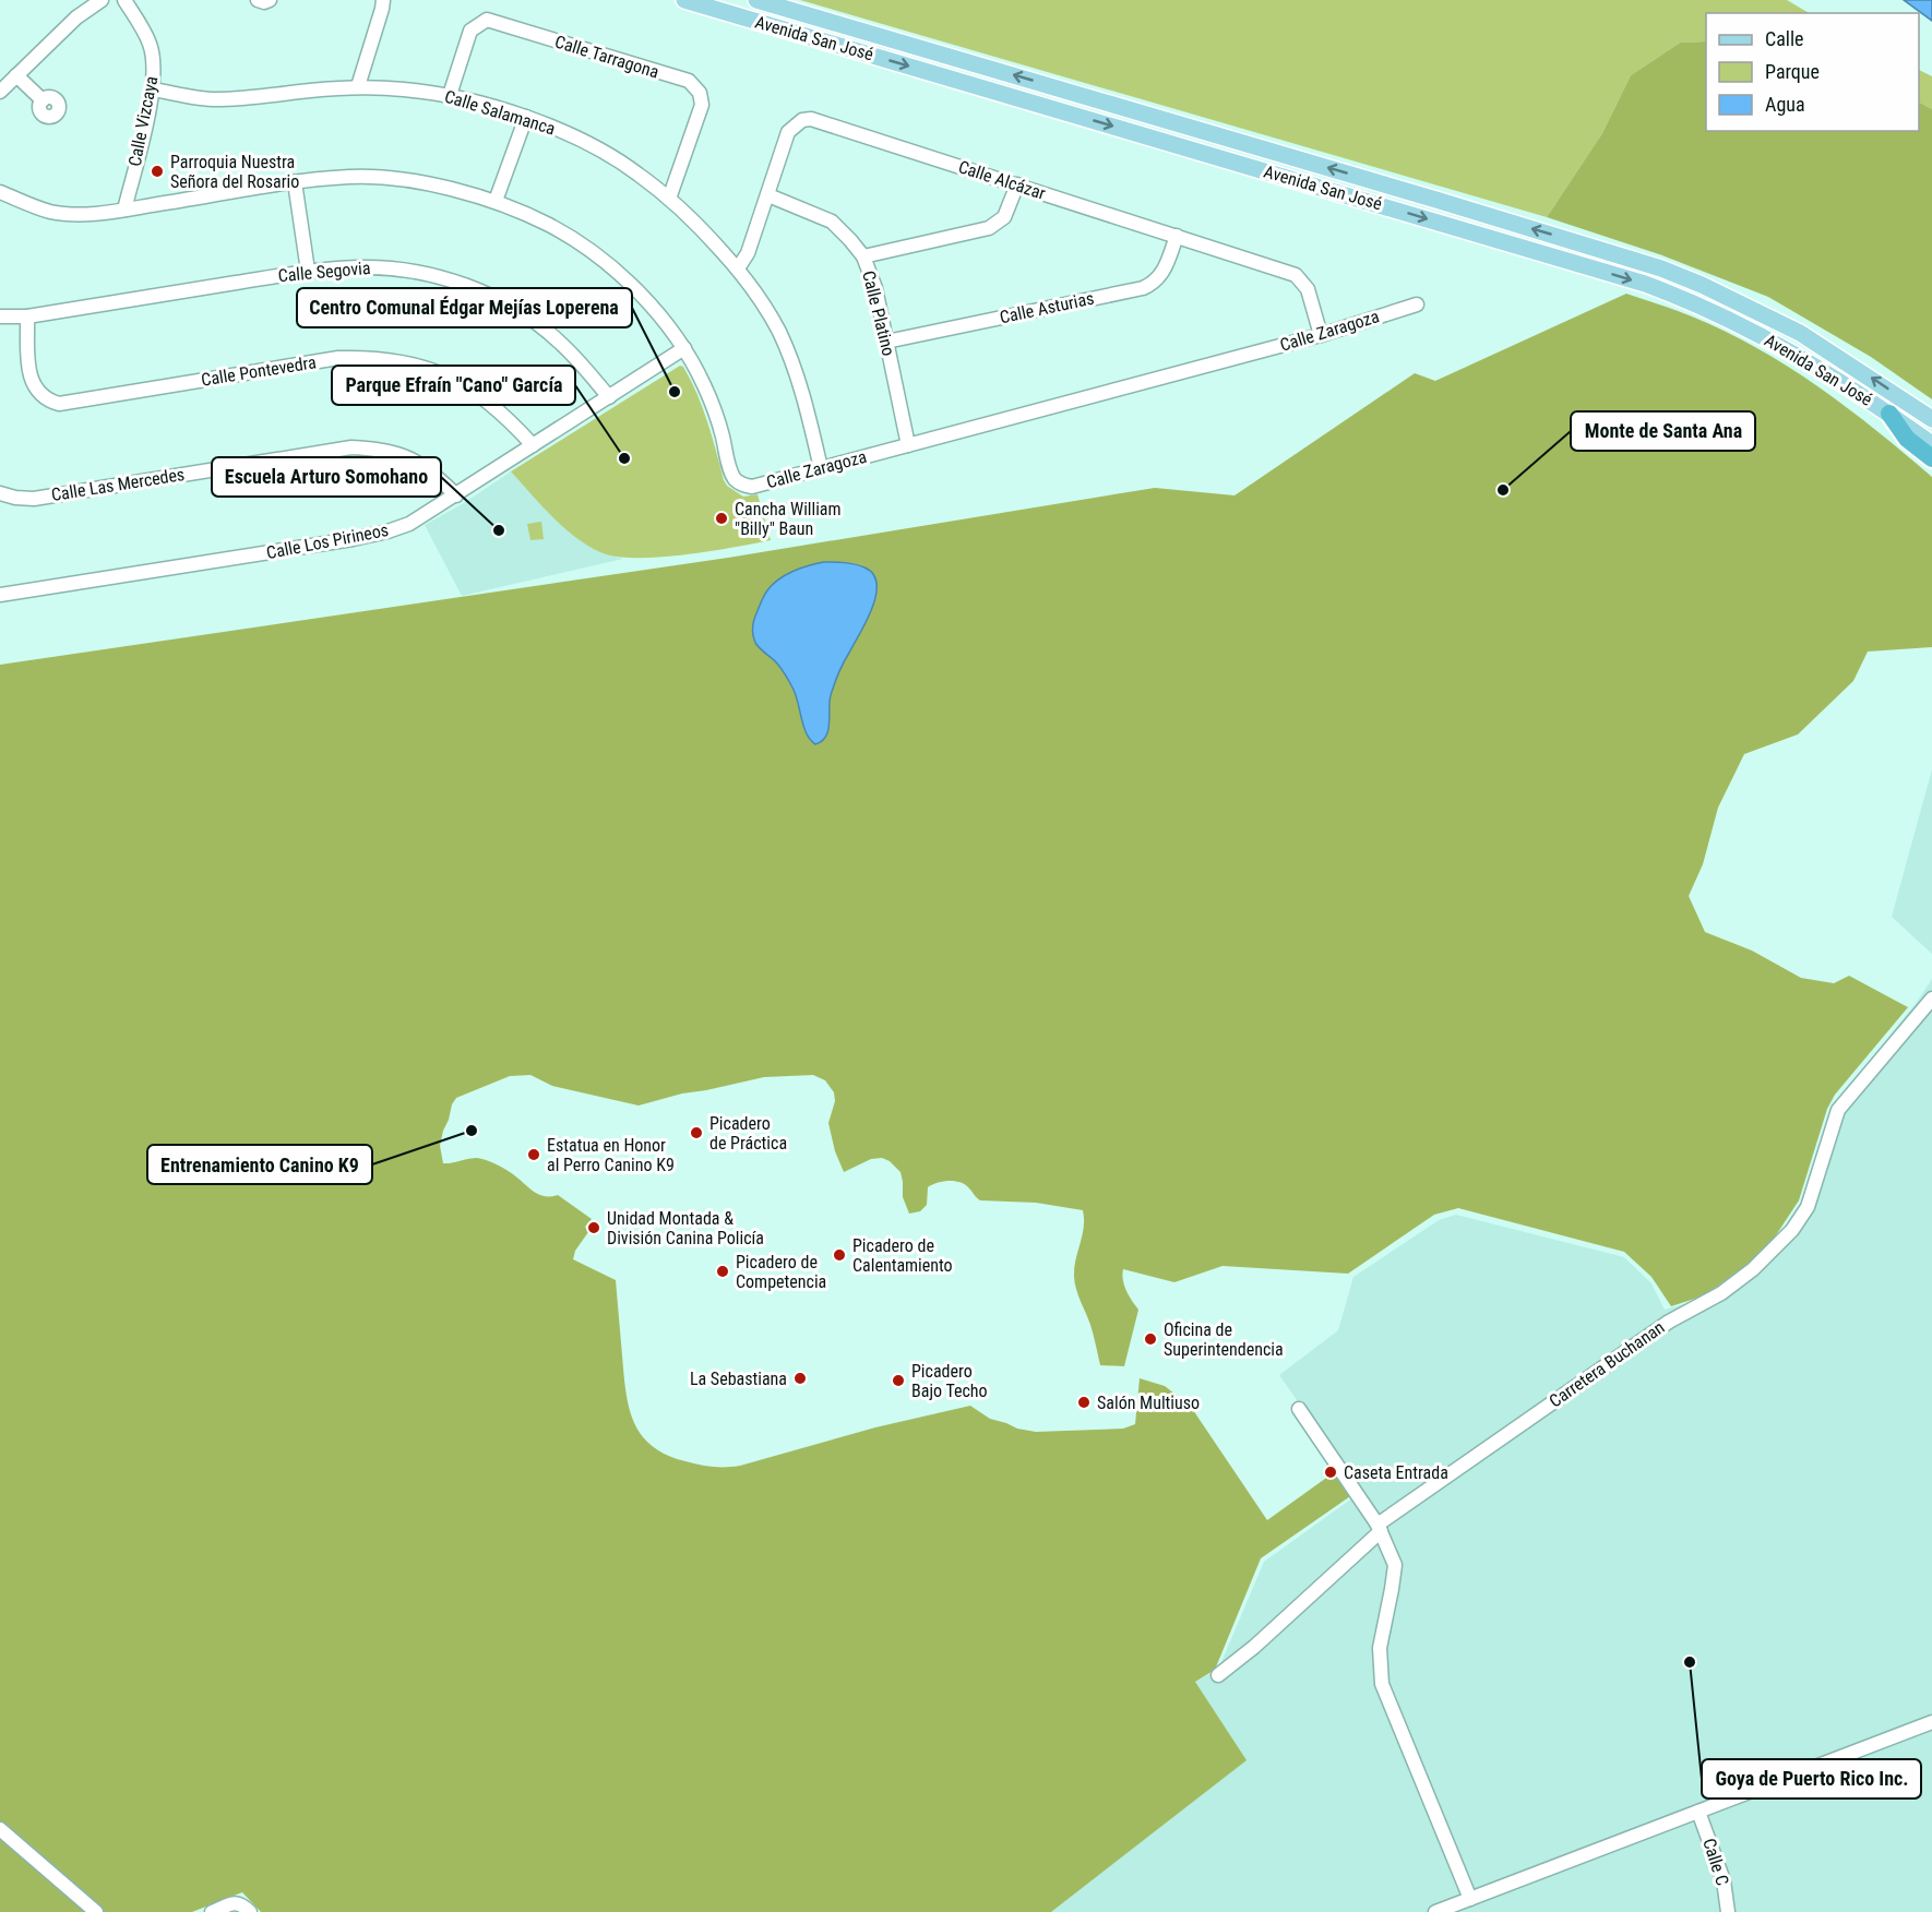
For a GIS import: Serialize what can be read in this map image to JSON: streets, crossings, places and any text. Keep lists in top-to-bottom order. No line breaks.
{"streets":{"main road":["Avenida San José"],"street":["Calle Tarragona","Calle Salamanca","Calle Vizcaya","Calle Alcázar","Calle Segovia","Calle Asturias","Calle Platino","Calle Zaragoza","Calle Pontevedra","Calle Las Mercedes","Calle Los Pirineos","Carretera Buchanan","Calle C"]},"crossings":[["Calle Tarragona","Calle Salamanca"],["Calle Salamanca","Calle Vizcaya"],["Calle Salamanca","Calle Alcázar"],["Calle Salamanca","Calle Zaragoza"],["Calle Vizcaya","Calle Zaragoza"],["Calle Alcázar","Calle Asturias"],["Calle Alcázar","Calle Platino"],["Calle Alcázar","Calle Zaragoza"],["Calle Segovia","Calle Pontevedra"],["Calle Segovia","Calle Los Pirineos"],["Calle Asturias","Calle Platino"],["Calle Platino","Calle Zaragoza"],["Calle Zaragoza","Calle Los Pirineos"],["Calle Pontevedra","Calle Los Pirineos"],["Calle Las Mercedes","Calle Los Pirineos"]],"places":["Parroquia Nuestra Señora del Rosario","Centro Comunal Édgar Mejías Loperena","Parque Efraín \"Cano\" García","Monte de Santa Ana","Cancha William \"Billy\" Baun","Escuela Arturo Somohano","Entrenamiento Canino K9","Picadero de Práctica","Estatua en Honor al Perro Canino K9","Unidad Montada & División Canina Policía","Picadero de Calentamiento","Picadero de Competencia","Oficina de Superintendencia","La Sebastiana","Picadero Bajo Techo","Salón Multiuso","Caseta Entrada","Goya de Puerto Rico Inc."],"legend":["Calle","Parque","Agua"]}
